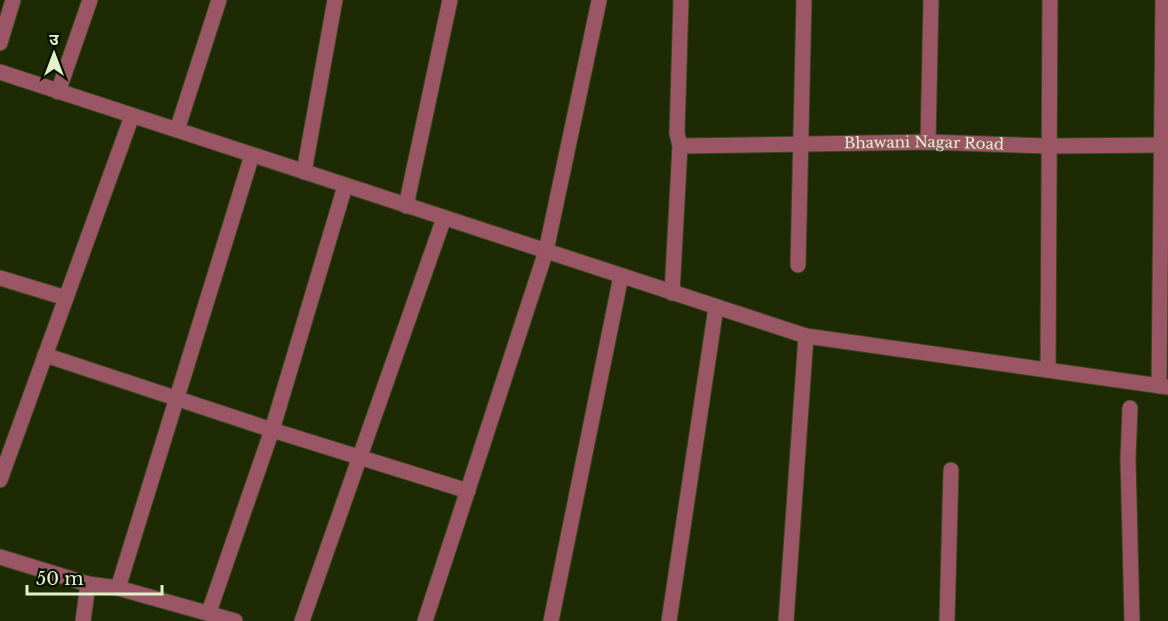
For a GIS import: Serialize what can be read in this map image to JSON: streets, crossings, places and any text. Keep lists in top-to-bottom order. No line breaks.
{"streets":{"street":["Bhawani Nagar Road"]},"scale_bar":"50 m","north":"top"}
